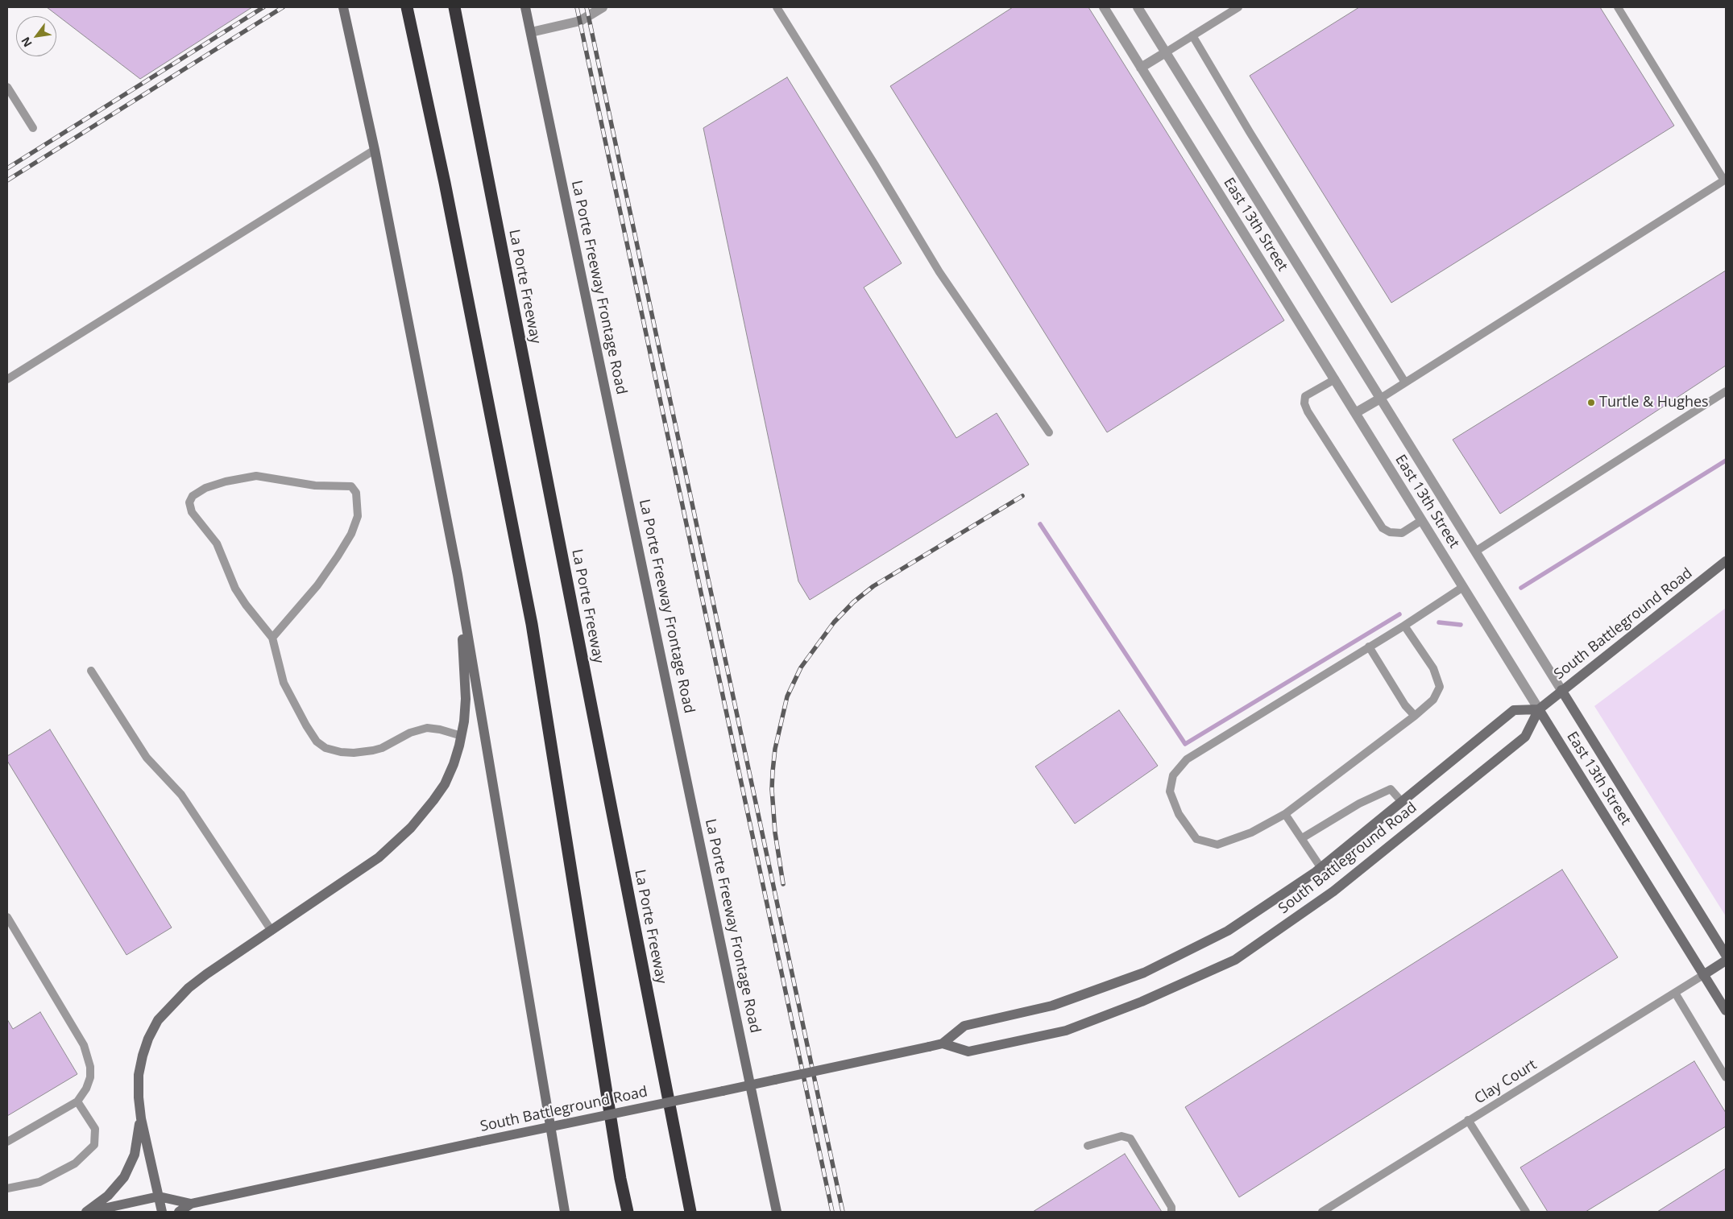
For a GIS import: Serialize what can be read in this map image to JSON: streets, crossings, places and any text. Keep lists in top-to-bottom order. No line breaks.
{"streets":{"highway":["La Porte Freeway"],"main road":["East 13th Street","La Porte Freeway Frontage Road","South Battleground Road"],"lane":["Clay Court"]},"crossings":[["East 13th Street","South Battleground Road"],["East 13th Street","Clay Court"],["La Porte Freeway Frontage Road","South Battleground Road"]],"places":["Turtle & Hughes"],"north":"bottom left"}
